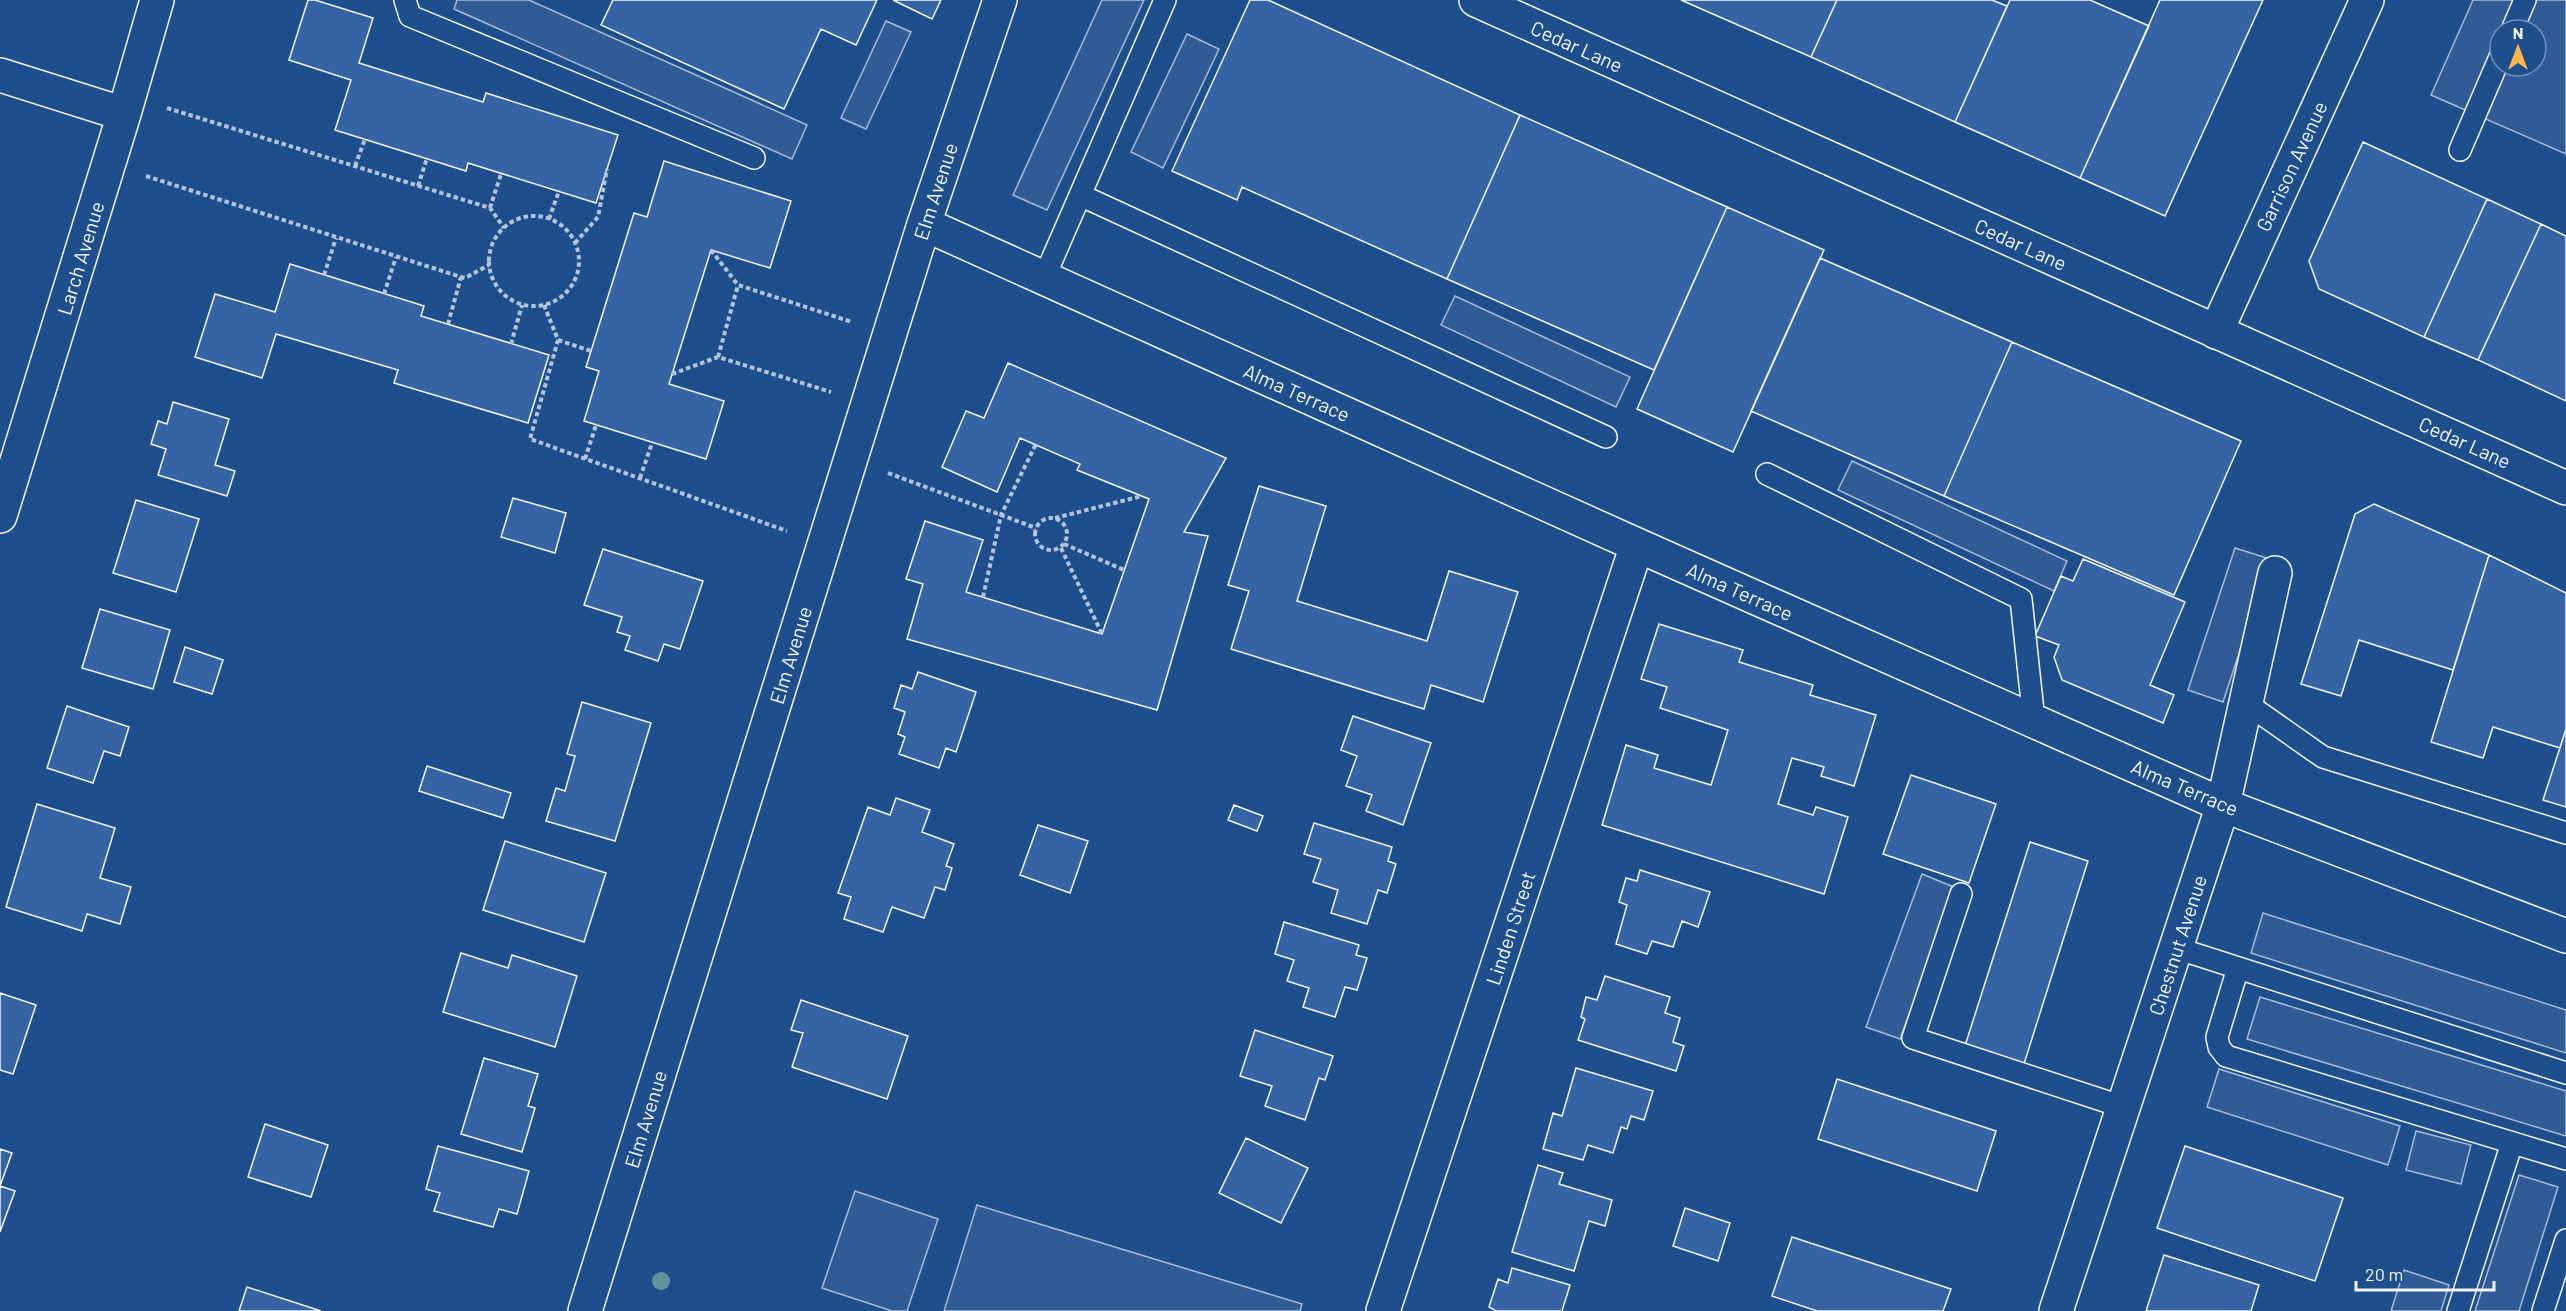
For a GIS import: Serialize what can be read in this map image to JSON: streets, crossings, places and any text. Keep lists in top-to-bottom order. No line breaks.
{"streets":{"street":["Cedar Lane","Garrison Avenue","Elm Avenue","Larch Avenue","Alma Terrace","Linden Street","Chestnut Avenue"]},"crossings":[["Cedar Lane","Garrison Avenue"],["Elm Avenue","Alma Terrace"],["Alma Terrace","Linden Street"],["Alma Terrace","Chestnut Avenue"]],"scale_bar":"20 m","north":"top"}
